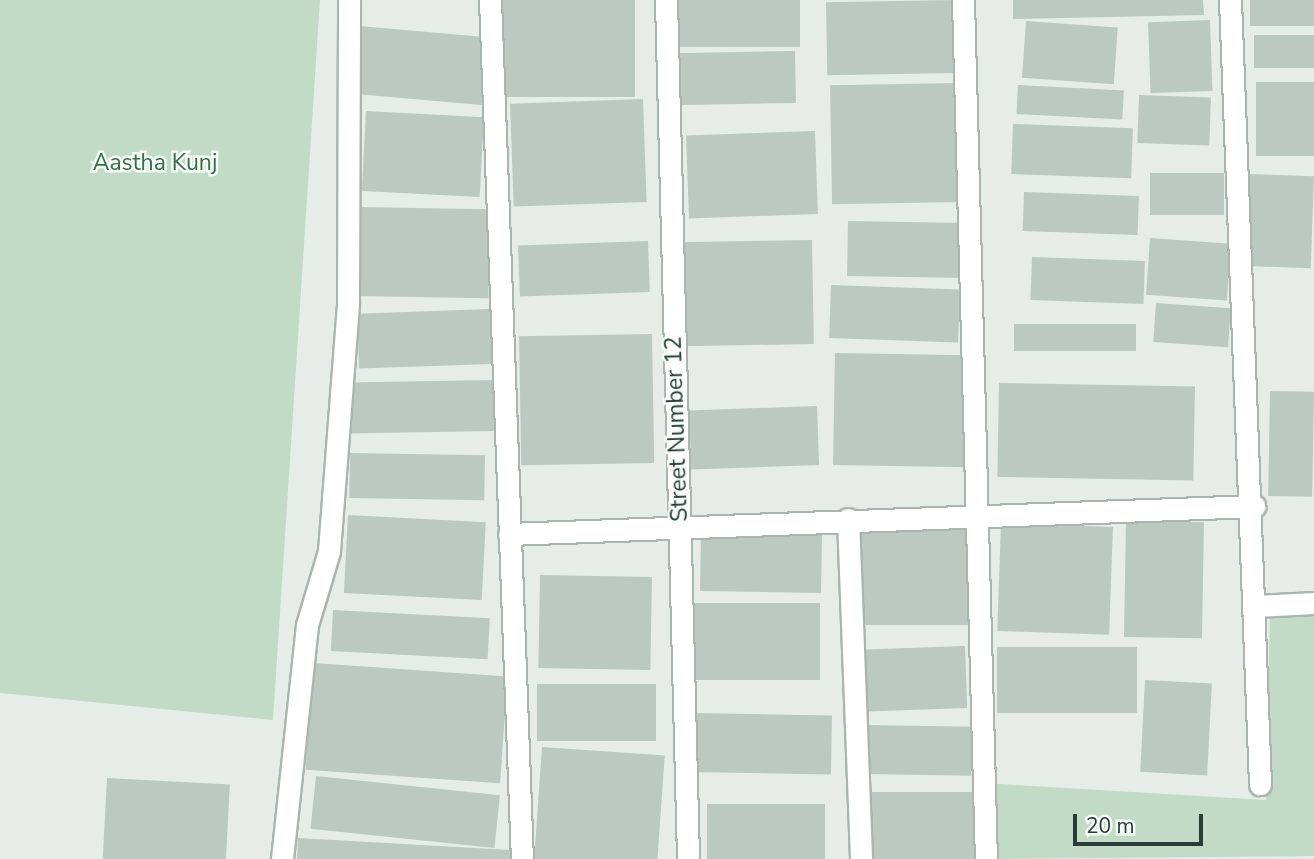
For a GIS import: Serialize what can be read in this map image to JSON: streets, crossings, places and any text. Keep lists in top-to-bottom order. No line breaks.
{"streets":{"street":["Street Number 12"]},"parks":["Aastha Kunj"],"scale_bar":"20 m"}
